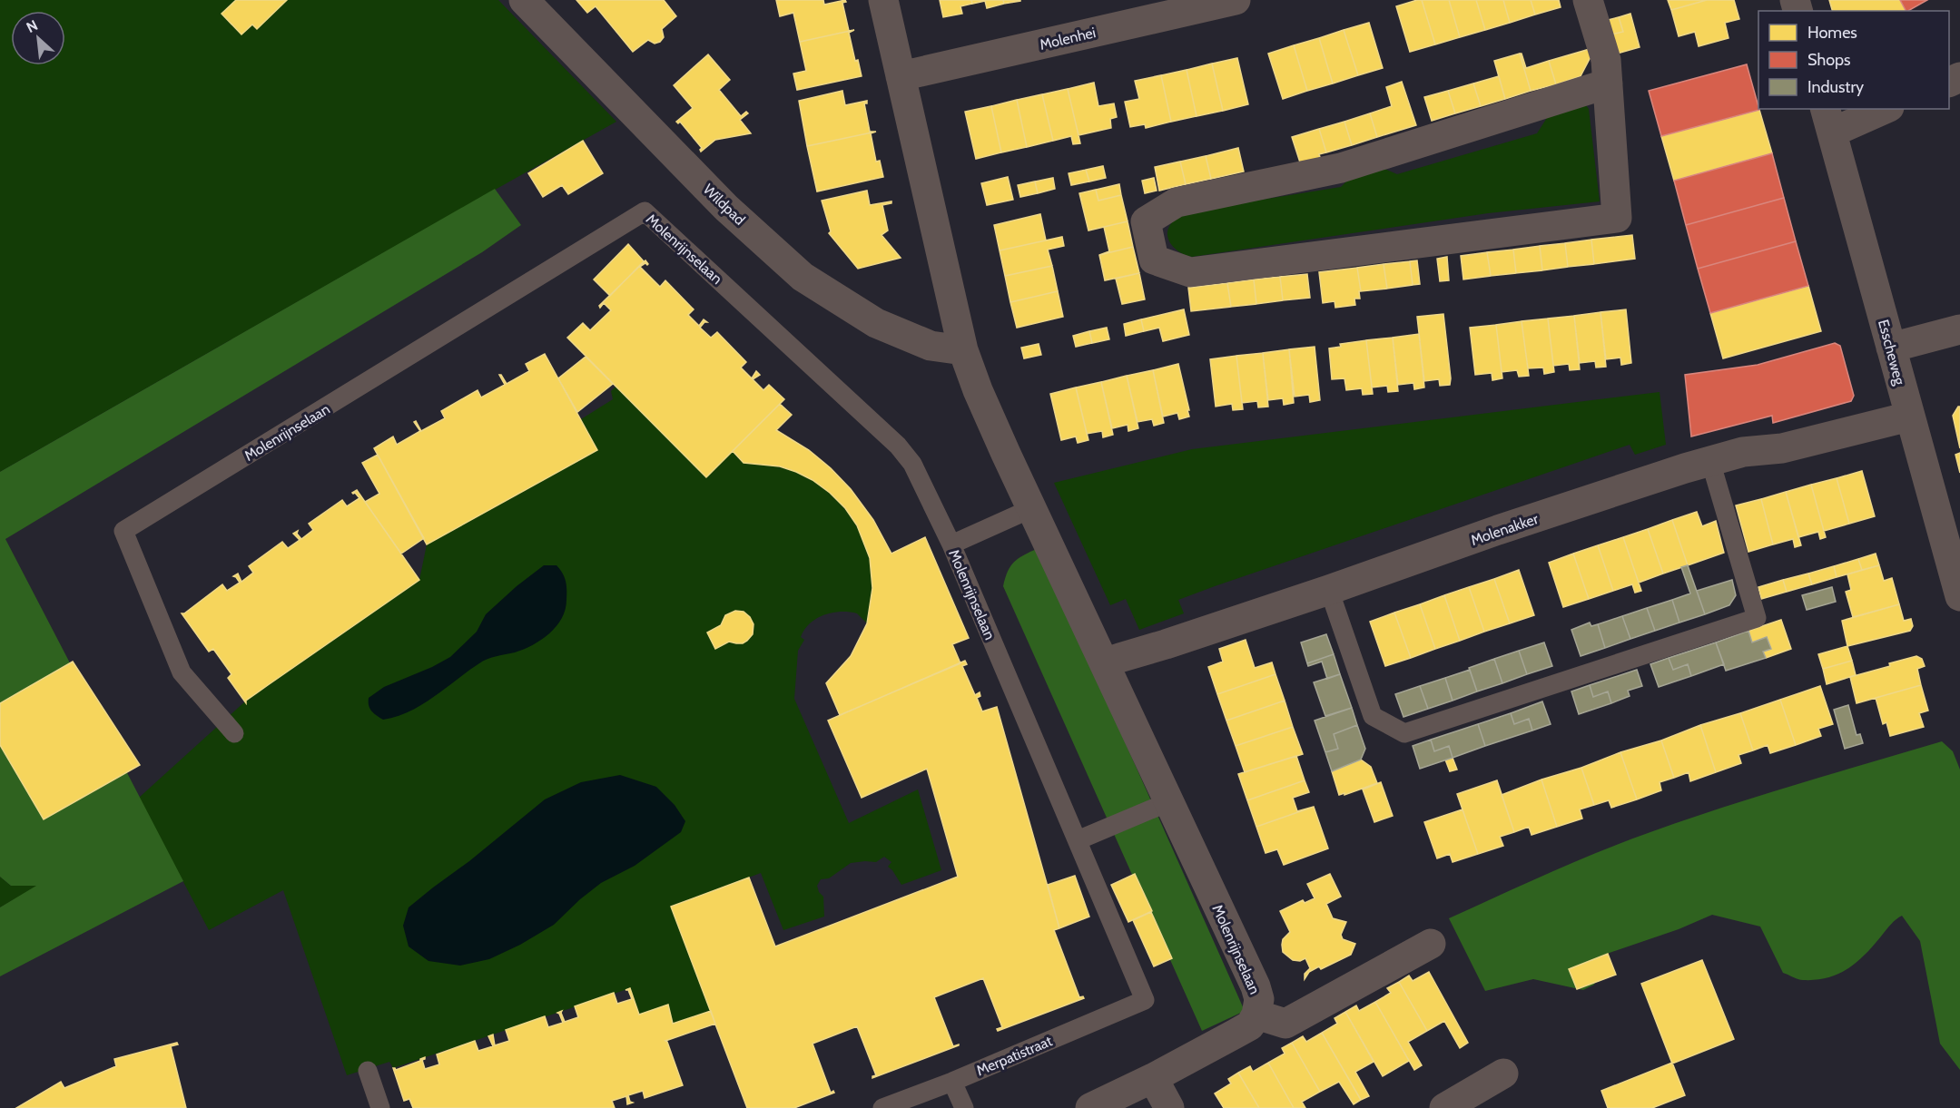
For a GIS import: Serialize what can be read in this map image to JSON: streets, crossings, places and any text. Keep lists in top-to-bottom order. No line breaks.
{"streets":{"street":["Molenhei","Wildpad","Molenrijnselaan","Esscheweg","Molenakker"],"lane":["Merpatistraat"]},"crossings":[["Molenhei","Molenrijnselaan"],["Wildpad","Molenrijnselaan"],["Molenrijnselaan","Molenakker"],["Molenrijnselaan","Merpatistraat"],["Esscheweg","Molenakker"]],"legend":["Homes","Shops","Industry"],"north":"top left"}
